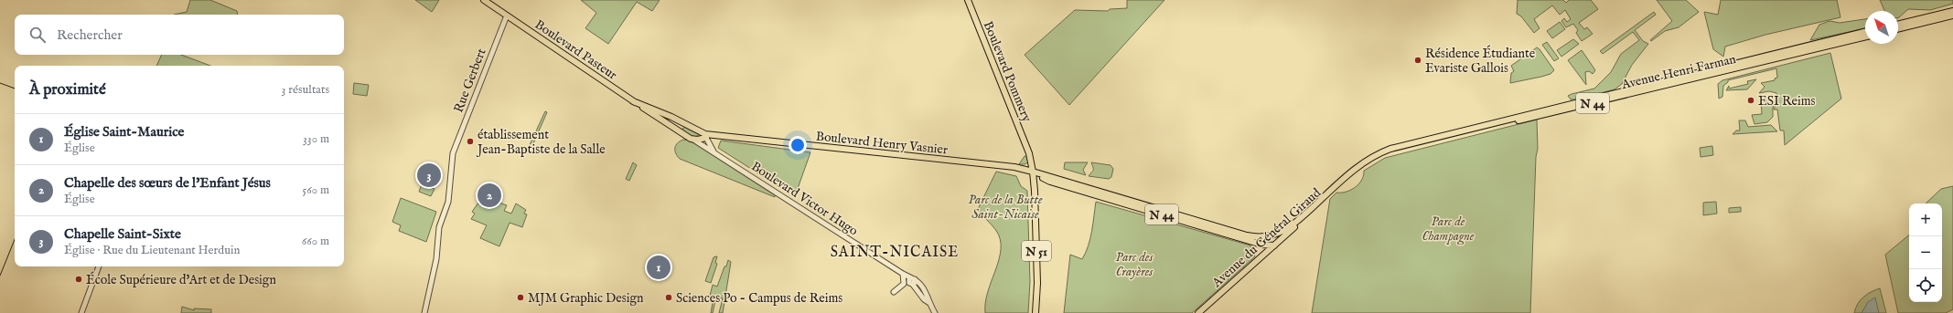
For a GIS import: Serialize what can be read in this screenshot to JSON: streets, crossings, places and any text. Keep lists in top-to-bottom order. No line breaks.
{"streets":{"main road":["Boulevard Pasteur","Boulevard Pommery","Avenue Henri Farman","N 44","Boulevard Henry Vasnier","Boulevard Victor Hugo","Avenue du Général Giraud","N 51"],"street":["Rue Gerbert"]},"crossings":[["Boulevard Pasteur","Rue Gerbert"],["Boulevard Pasteur","Boulevard Henry Vasnier"],["Boulevard Pasteur","Boulevard Victor Hugo"],["Boulevard Pommery","Boulevard Henry Vasnier"],["Boulevard Pommery","N 51"],["Avenue Henri Farman","Avenue du Général Giraud"],["Boulevard Henry Vasnier","Boulevard Victor Hugo"],["Boulevard Henry Vasnier","Avenue du Général Giraud"],["Boulevard Henry Vasnier","N 51"]],"districts":["SAINT-NICAISE"],"parks":["Parc de la Butte Saint-Nicaise","Parc de Champagne","Parc des Crayères"],"places":["Résidence Étudiante Evariste Gallois","ESI Reims","établissement Jean-Baptiste de la Salle","École Supérieure d'Art et de Design","MJM Graphic Design","Sciences Po - Campus de Reims"],"north":"top left","page":{"search":"Rechercher","heading":["À proximité","3 résultats"],"list":[{"mark":"1","name":"Église Saint-Maurice","note":"Église","value":"330 m"},{"mark":"2","name":"Chapelle des sœurs de l'Enfant Jésus","note":"Église","value":"560 m"},{"mark":"3","name":"Chapelle Saint-Sixte","note":"Église · Rue du Lieutenant Herduin","value":"660 m"}],"pins":["3","2","1"],"map_buttons":["+","−"]}}
